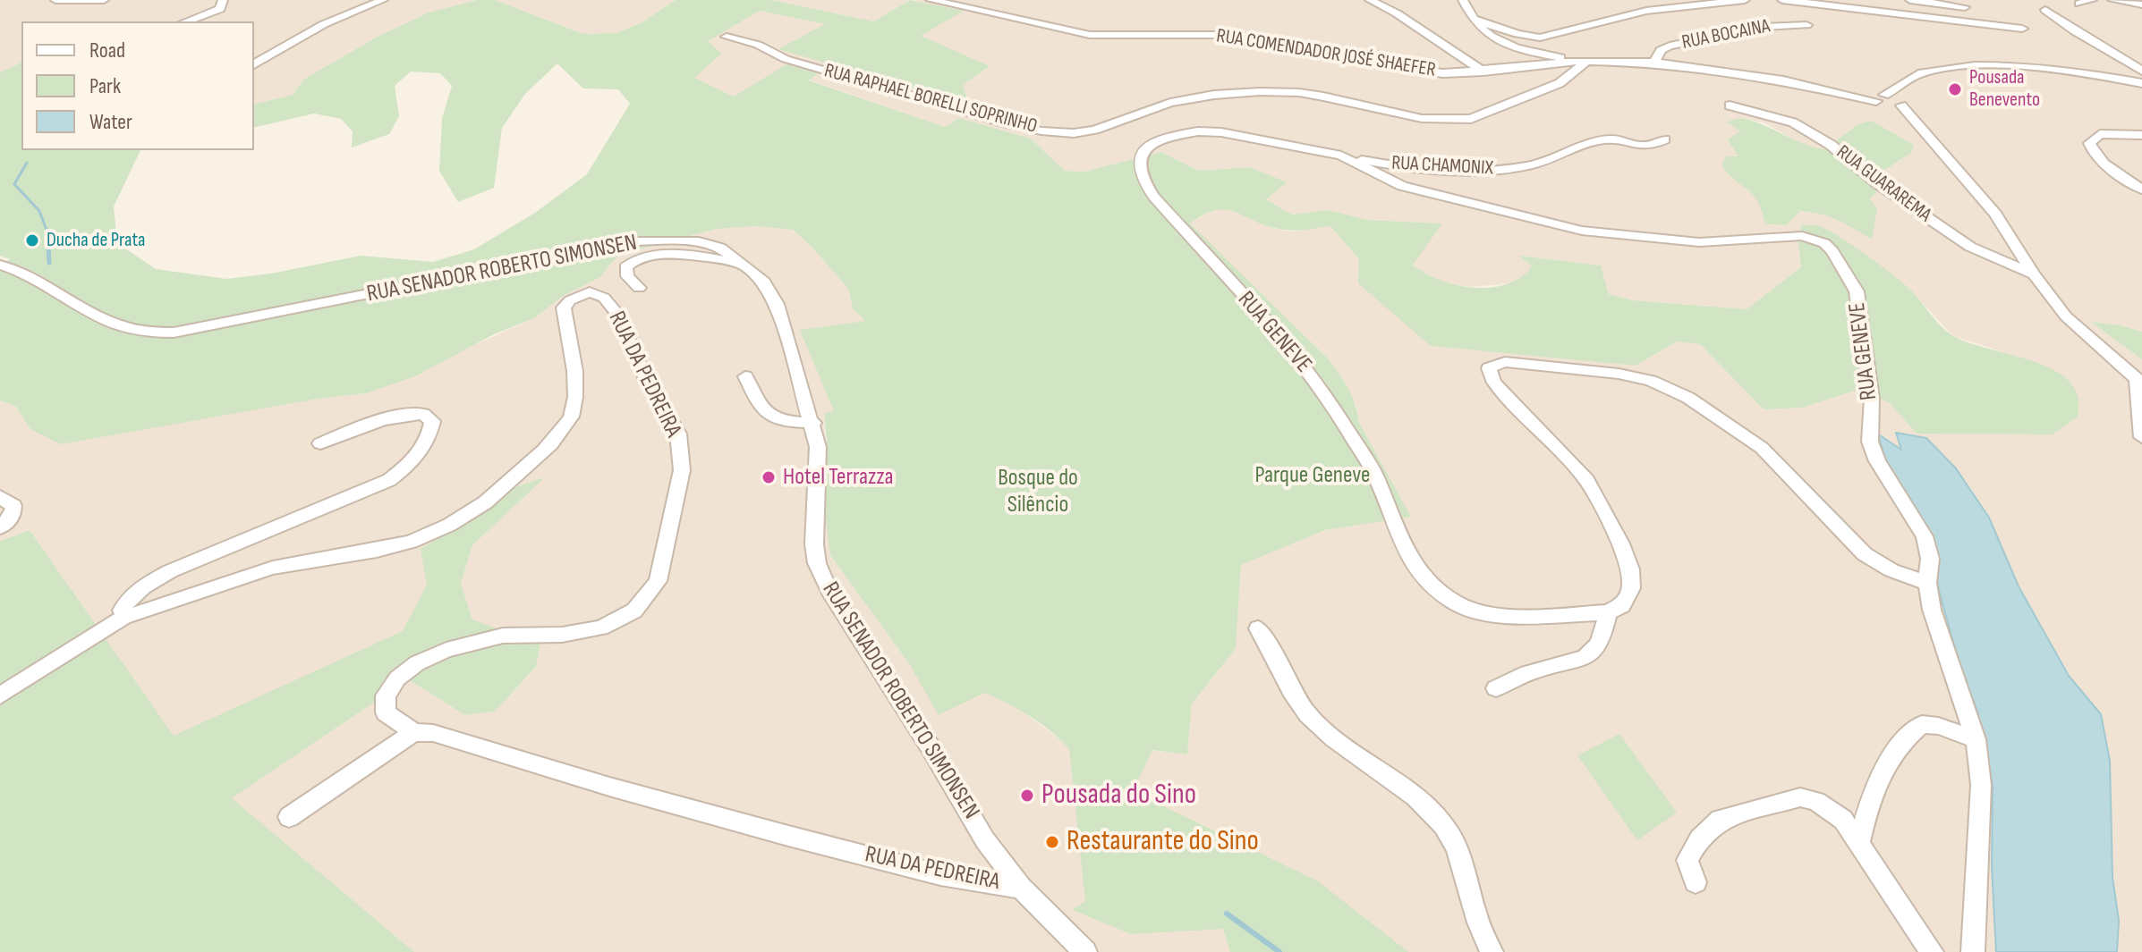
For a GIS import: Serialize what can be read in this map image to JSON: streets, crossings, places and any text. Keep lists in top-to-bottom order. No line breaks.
{"streets":{"street":["RUA BOCAINA","RUA COMENDADOR JOSÉ SHAEFER","RUA RAPHAEL BORELLI SOPRINHO","RUA CHAMONIX","RUA GUARAREMA","RUA SENADOR ROBERTO SIMONSEN","RUA GENEVE","RUA DA PEDREIRA"]},"crossings":[["RUA BOCAINA","RUA COMENDADOR JOSÉ SHAEFER"],["RUA COMENDADOR JOSÉ SHAEFER","RUA RAPHAEL BORELLI SOPRINHO"],["RUA CHAMONIX","RUA GENEVE"],["RUA SENADOR ROBERTO SIMONSEN","RUA DA PEDREIRA"]],"parks":["Parque Geneve","Bosque do Silêncio"],"places":["Pousada Benevento","Ducha de Prata","Hotel Terrazza","Pousada do Sino","Restaurante do Sino"],"legend":["Road","Park","Water"]}
